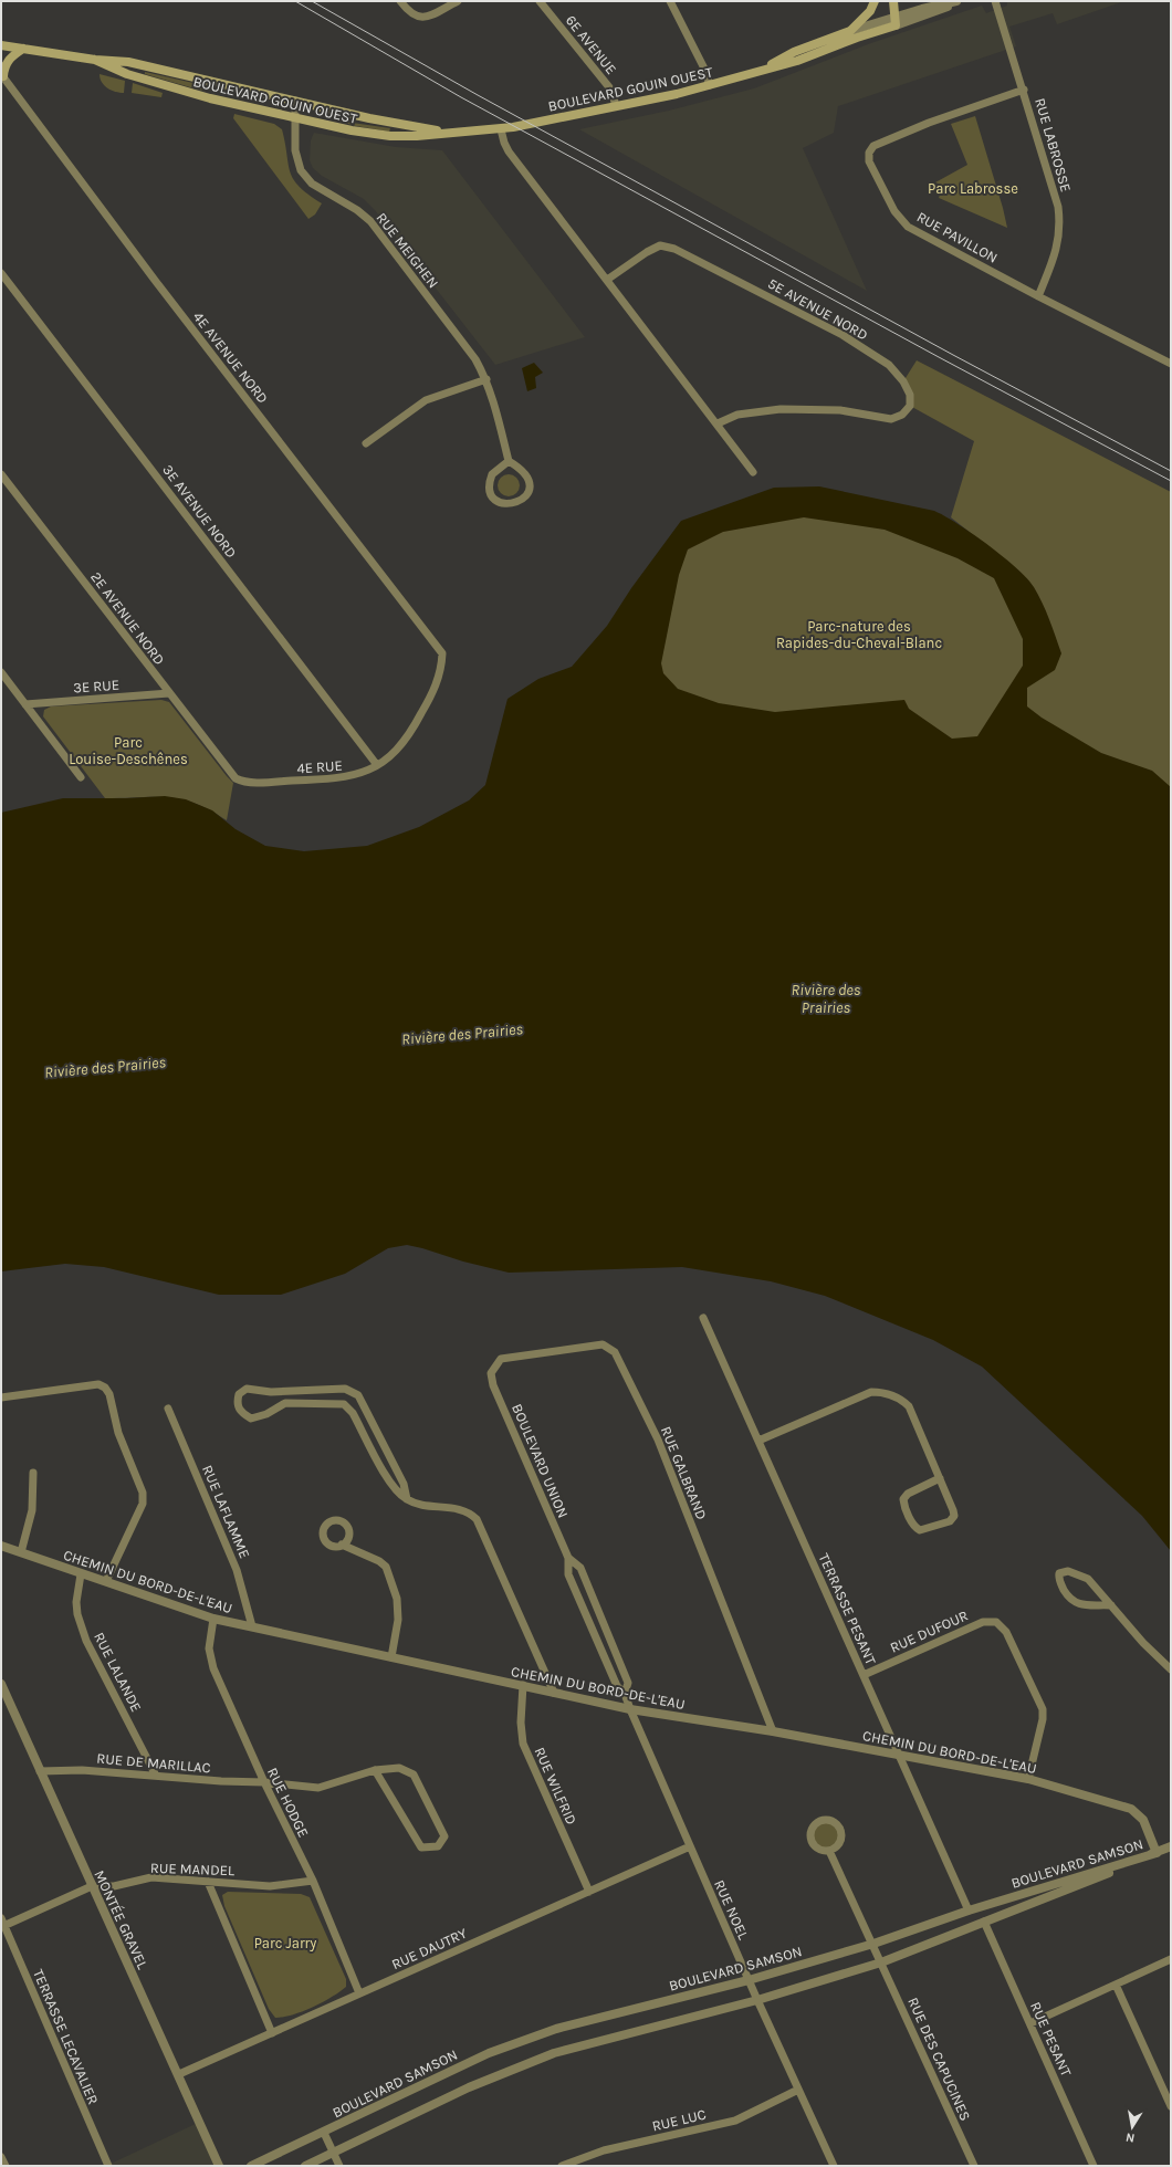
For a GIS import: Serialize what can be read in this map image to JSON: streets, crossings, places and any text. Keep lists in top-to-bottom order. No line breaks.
{"streets":{"main road":["BOULEVARD GOUIN OUEST"],"street":["6E AVENUE","RUE LABROSSE","RUE PAVILLON","RUE MEIGHEN","5E AVENUE NORD","4E AVENUE NORD","3E AVENUE NORD","2E AVENUE NORD","3E RUE","4E RUE","BOULEVARD UNION","RUE GALBRAND","RUE LAFLAMME","CHEMIN DU BORD-DE-L'EAU","TERRASSE PESANT","RUE DUFOUR","RUE LALANDE","RUE DE MARILLAC","RUE WILFRID","RUE HODGE","BOULEVARD SAMSON","RUE MANDEL","RUE NOEL","MONTÉE GRAVEL","RUE DAUTRY","TERRASSE LECAVALIER","RUE PESANT","RUE DES CAPUCINES","RUE LUC"]},"crossings":[["6E AVENUE","BOULEVARD GOUIN OUEST"],["BOULEVARD GOUIN OUEST","RUE MEIGHEN"],["RUE LABROSSE","RUE PAVILLON"],["4E AVENUE NORD","4E RUE"],["3E AVENUE NORD","4E RUE"],["2E AVENUE NORD","3E RUE"],["2E AVENUE NORD","4E RUE"],["BOULEVARD UNION","RUE GALBRAND"],["BOULEVARD UNION","CHEMIN DU BORD-DE-L'EAU"],["BOULEVARD UNION","RUE NOEL"],["RUE GALBRAND","CHEMIN DU BORD-DE-L'EAU"],["RUE LAFLAMME","CHEMIN DU BORD-DE-L'EAU"],["CHEMIN DU BORD-DE-L'EAU","TERRASSE PESANT"],["CHEMIN DU BORD-DE-L'EAU","RUE DUFOUR"],["CHEMIN DU BORD-DE-L'EAU","RUE LALANDE"],["CHEMIN DU BORD-DE-L'EAU","RUE WILFRID"],["CHEMIN DU BORD-DE-L'EAU","RUE HODGE"],["CHEMIN DU BORD-DE-L'EAU","BOULEVARD SAMSON"],["CHEMIN DU BORD-DE-L'EAU","RUE NOEL"],["TERRASSE PESANT","RUE DUFOUR"],["TERRASSE PESANT","BOULEVARD SAMSON"],["RUE LALANDE","RUE DE MARILLAC"],["RUE DE MARILLAC","RUE HODGE"],["RUE DE MARILLAC","MONTÉE GRAVEL"],["RUE WILFRID","RUE DAUTRY"],["RUE HODGE","RUE MANDEL"],["RUE HODGE","RUE DAUTRY"],["BOULEVARD SAMSON","RUE NOEL"],["BOULEVARD SAMSON","RUE PESANT"],["BOULEVARD SAMSON","RUE DES CAPUCINES"],["RUE MANDEL","MONTÉE GRAVEL"],["RUE MANDEL","TERRASSE LECAVALIER"],["RUE NOEL","RUE DAUTRY"],["RUE NOEL","RUE LUC"],["MONTÉE GRAVEL","RUE DAUTRY"]],"water":["Rivière des Prairies"],"parks":["Parc Labrosse","Parc-nature des Rapides-du-Cheval-Blanc","Parc Louise-Deschênes","Parc Jarry"],"north":"bottom"}
